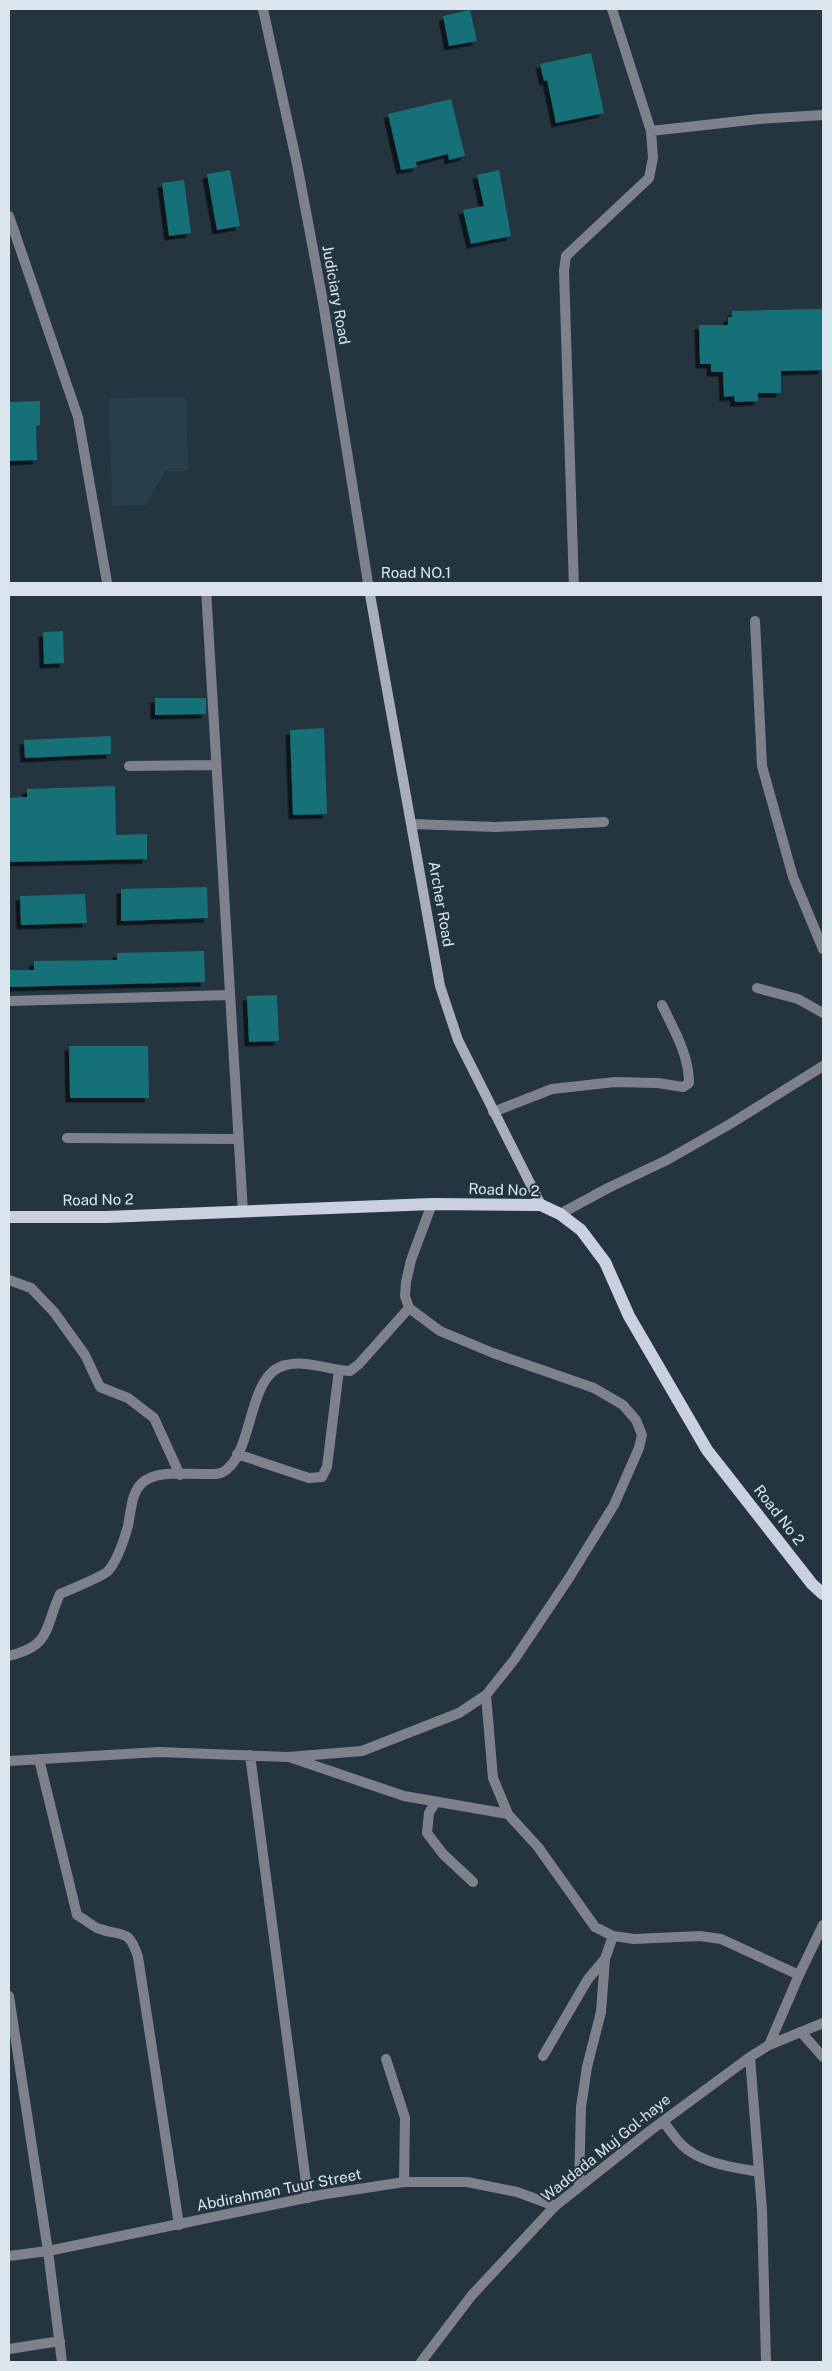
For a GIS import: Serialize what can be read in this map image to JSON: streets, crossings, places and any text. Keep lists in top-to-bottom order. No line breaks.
{"streets":{"highway":["Road NO.1"],"main road":["Archer Road","Road No 2"],"street":["Judiciary Road","Waddada Muj Gol-haye","Abdirahman Tuur Street"]},"crossings":[["Judiciary Road","Road NO.1"],["Judiciary Road","Archer Road"],["Road NO.1","Archer Road"],["Archer Road","Road No 2"],["Waddada Muj Gol-haye","Abdirahman Tuur Street"]]}
